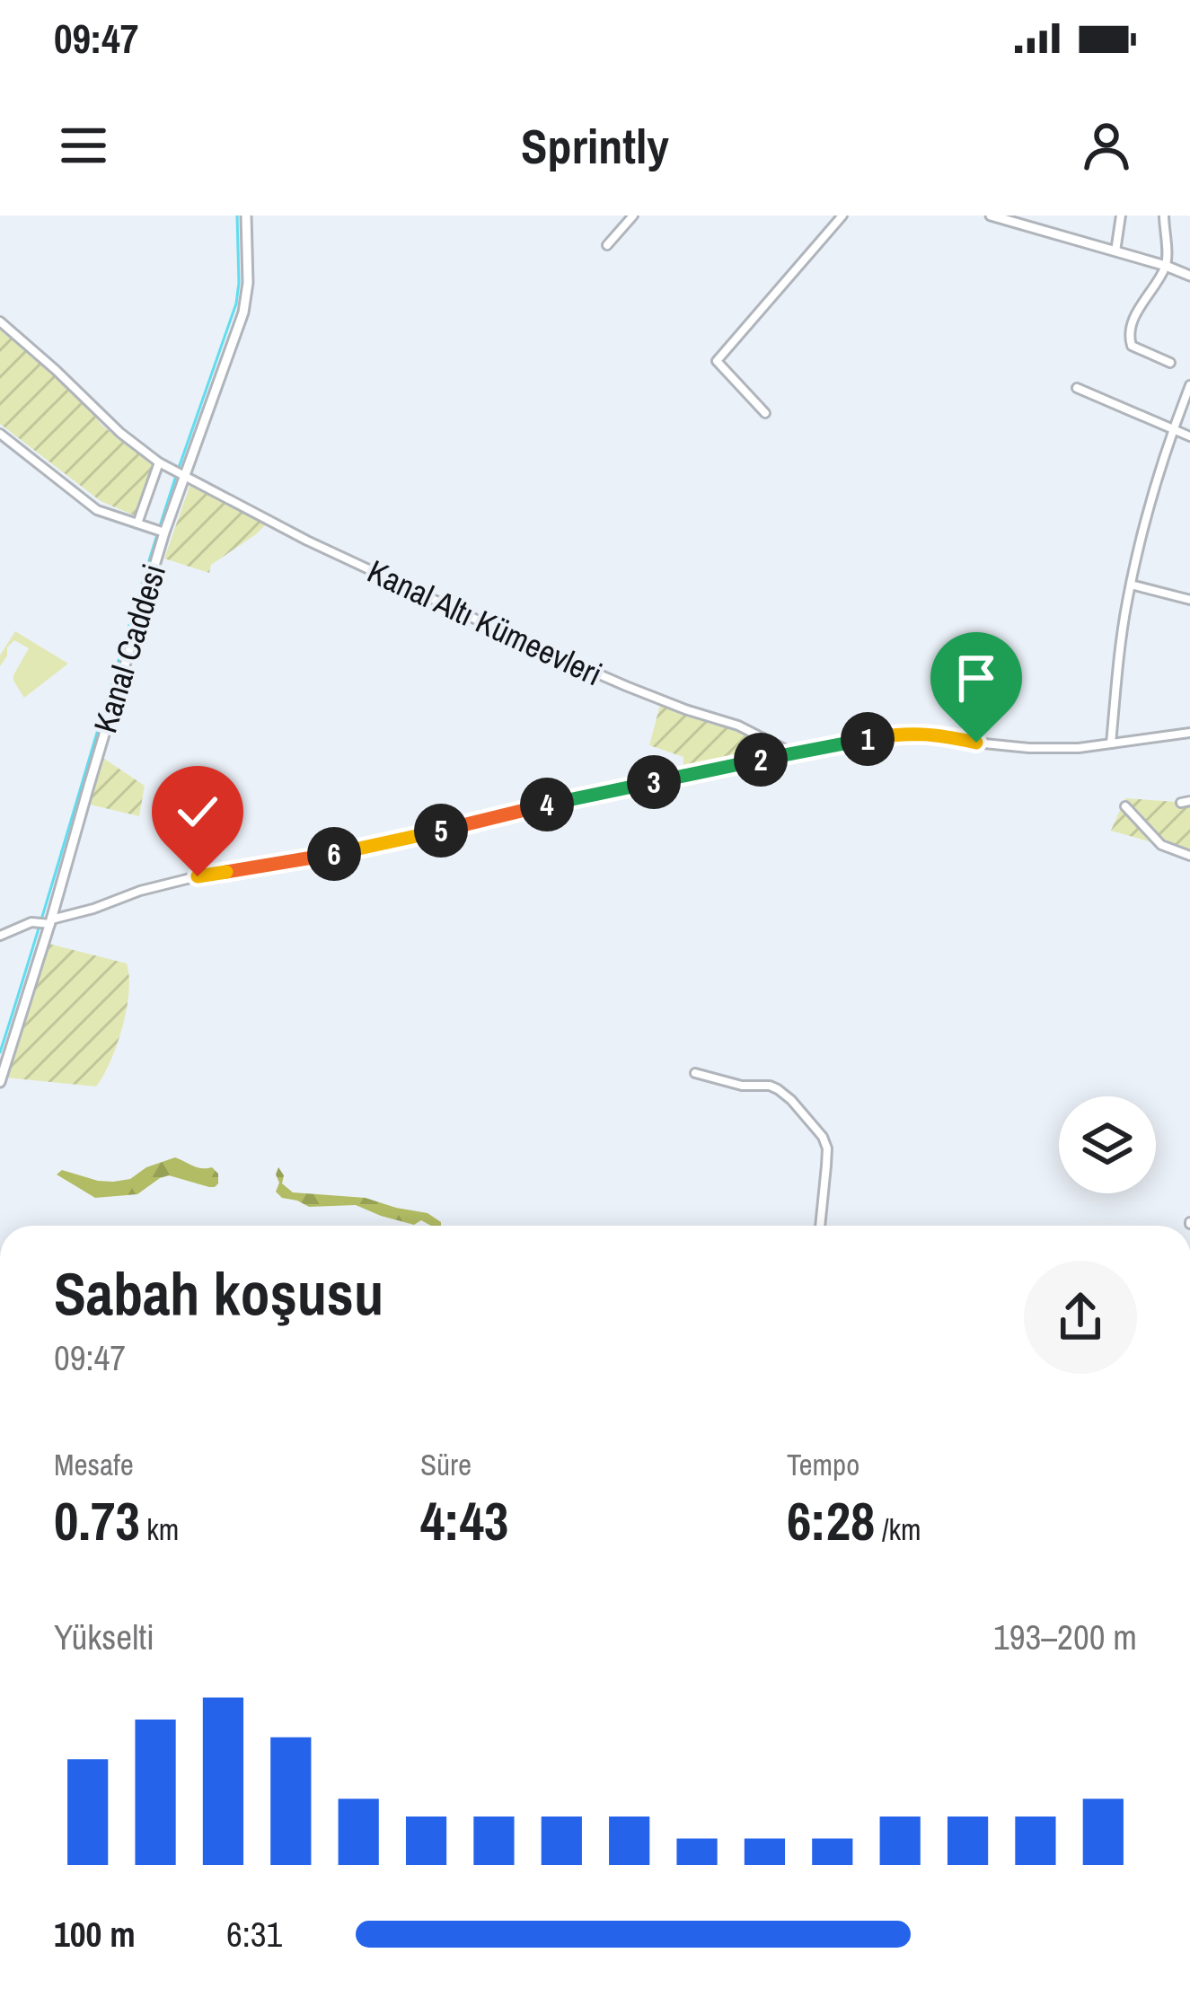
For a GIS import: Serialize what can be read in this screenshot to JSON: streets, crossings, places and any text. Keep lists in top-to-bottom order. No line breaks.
{"streets":{"street":["Kanal Altı Kümeevleri","Kanal Caddesi"]},"crossings":[["Kanal Altı Kümeevleri","Kanal Caddesi"]],"page":{"status":"09:47","header":"Sprintly","pins":["1","2","3","4","5","6"],"heading":["Sabah koşusu","09:47"],"stats":[["Mesafe","0.73 km"],["Süre","4:43"],["Tempo","6:28 /km"]],"chart":["Yükselti","193–200 m"],"list":[{"name":"100 m","note":"6:31"}]}}
